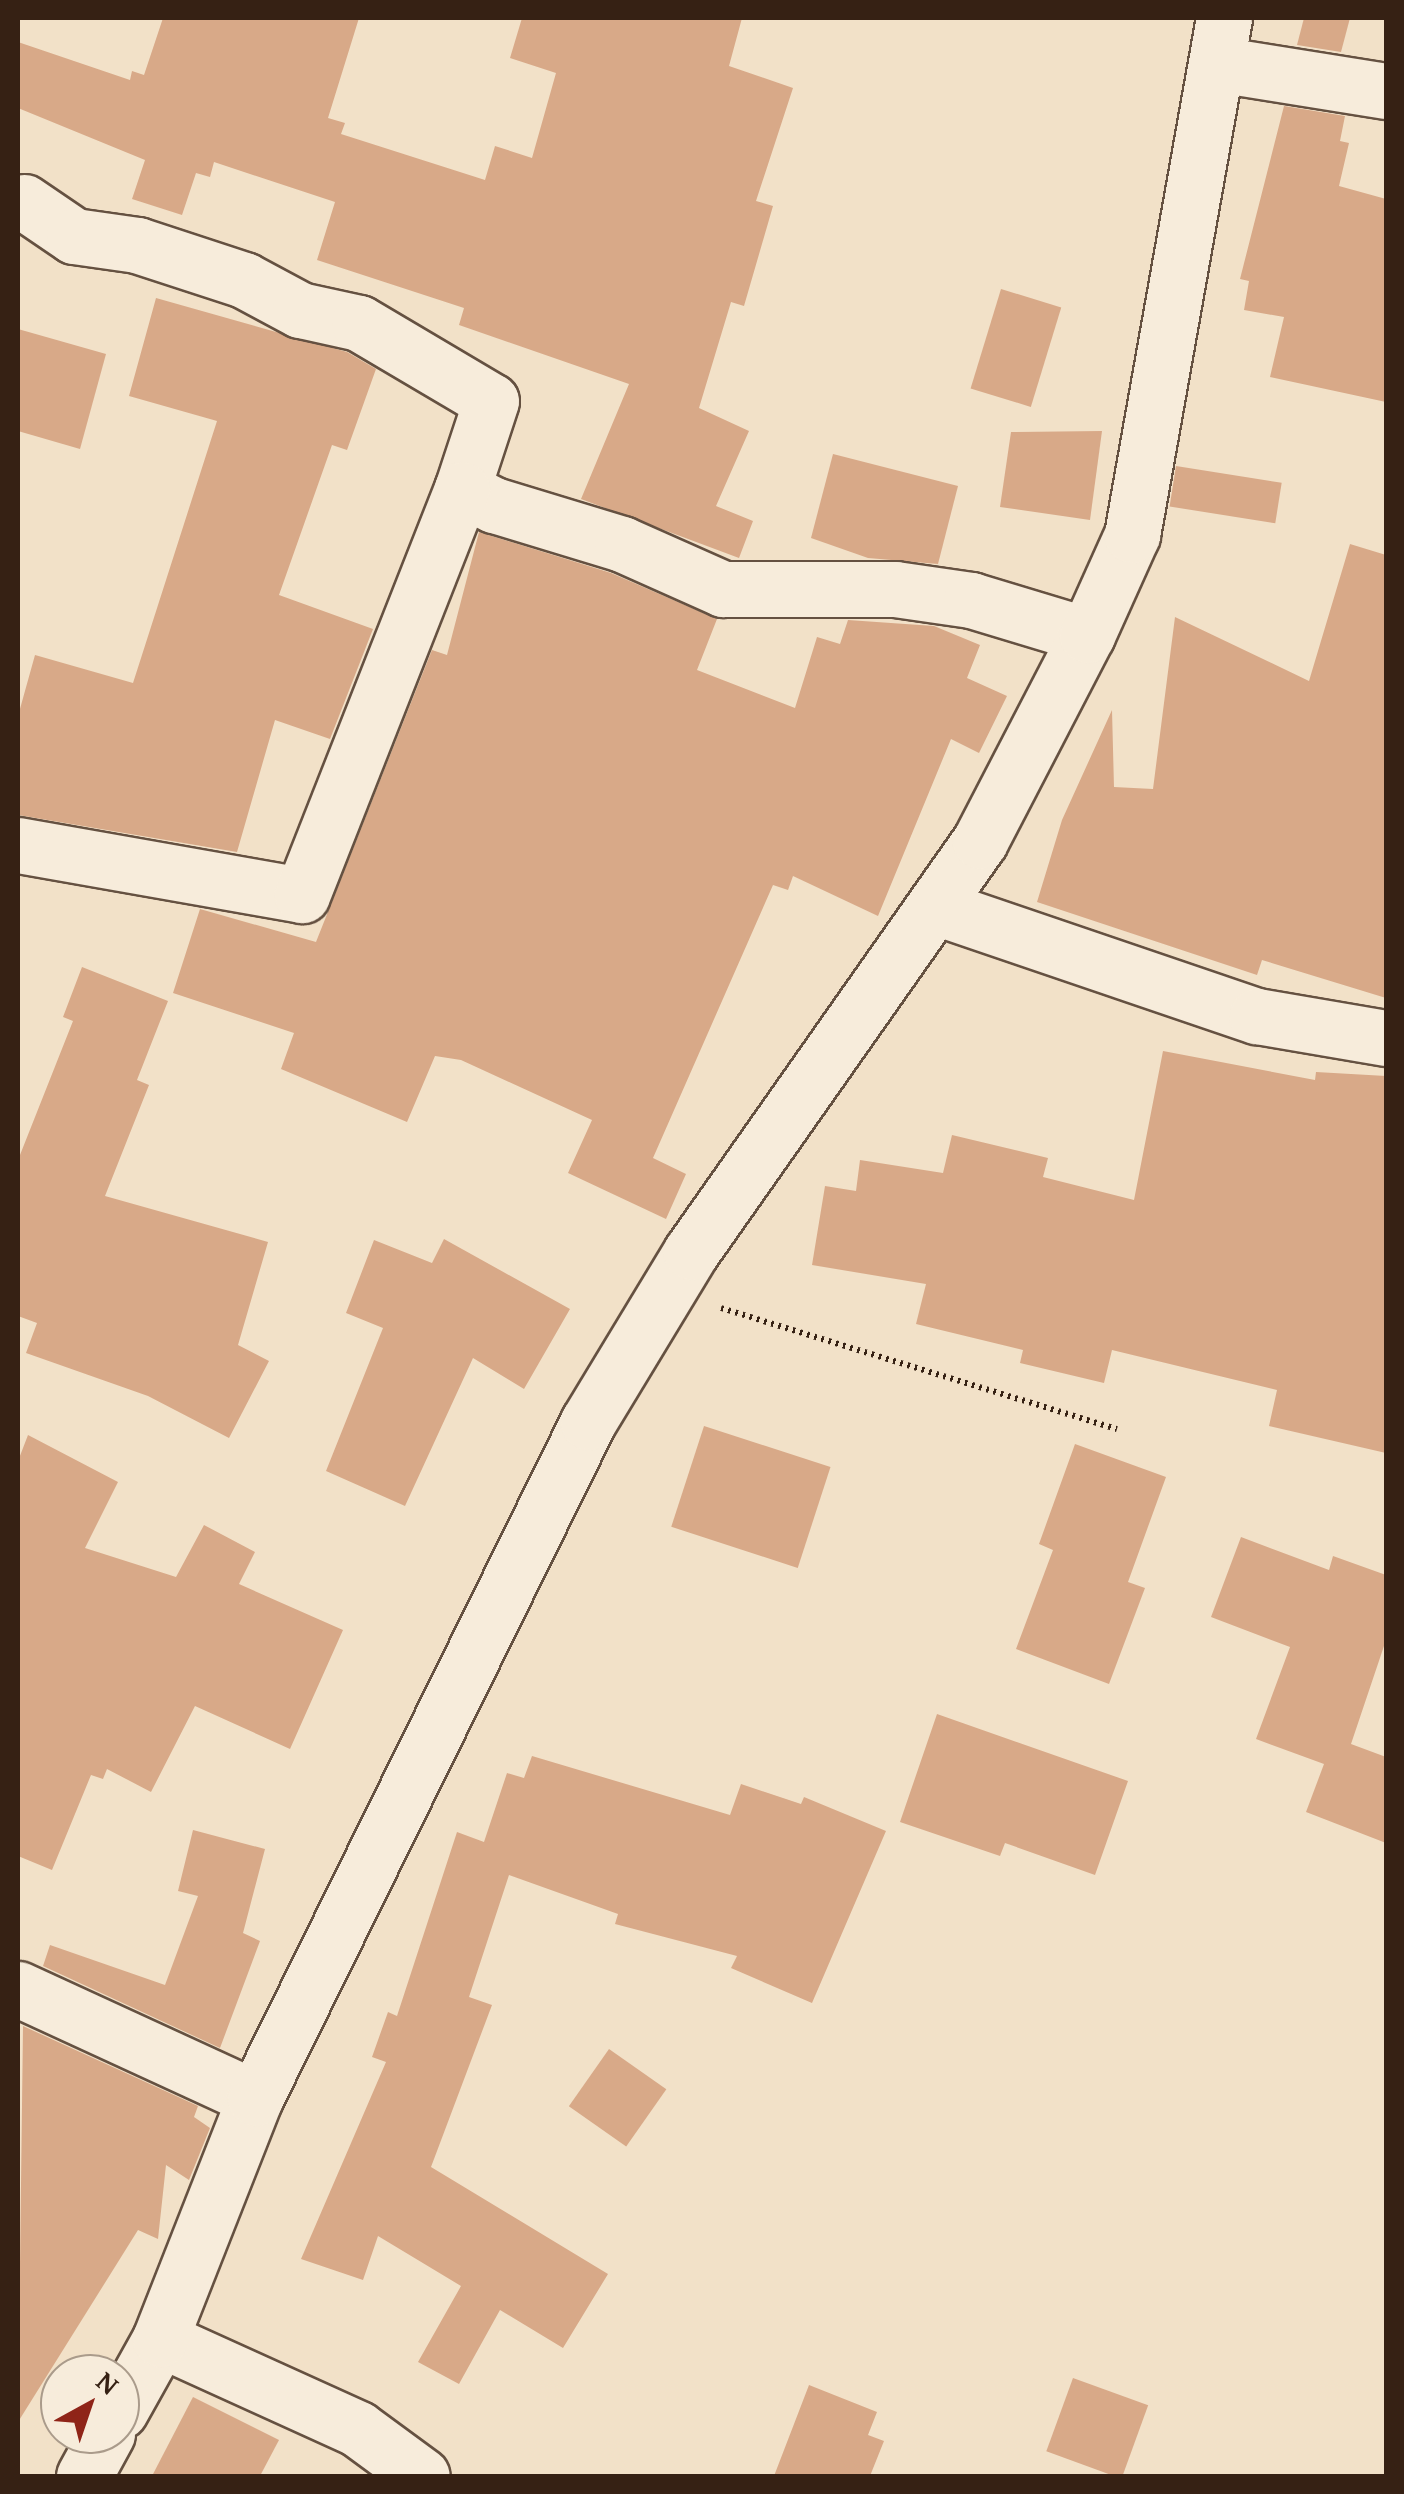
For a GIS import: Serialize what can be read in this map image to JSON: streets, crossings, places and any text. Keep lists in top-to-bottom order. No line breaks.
{"north":"top right"}
